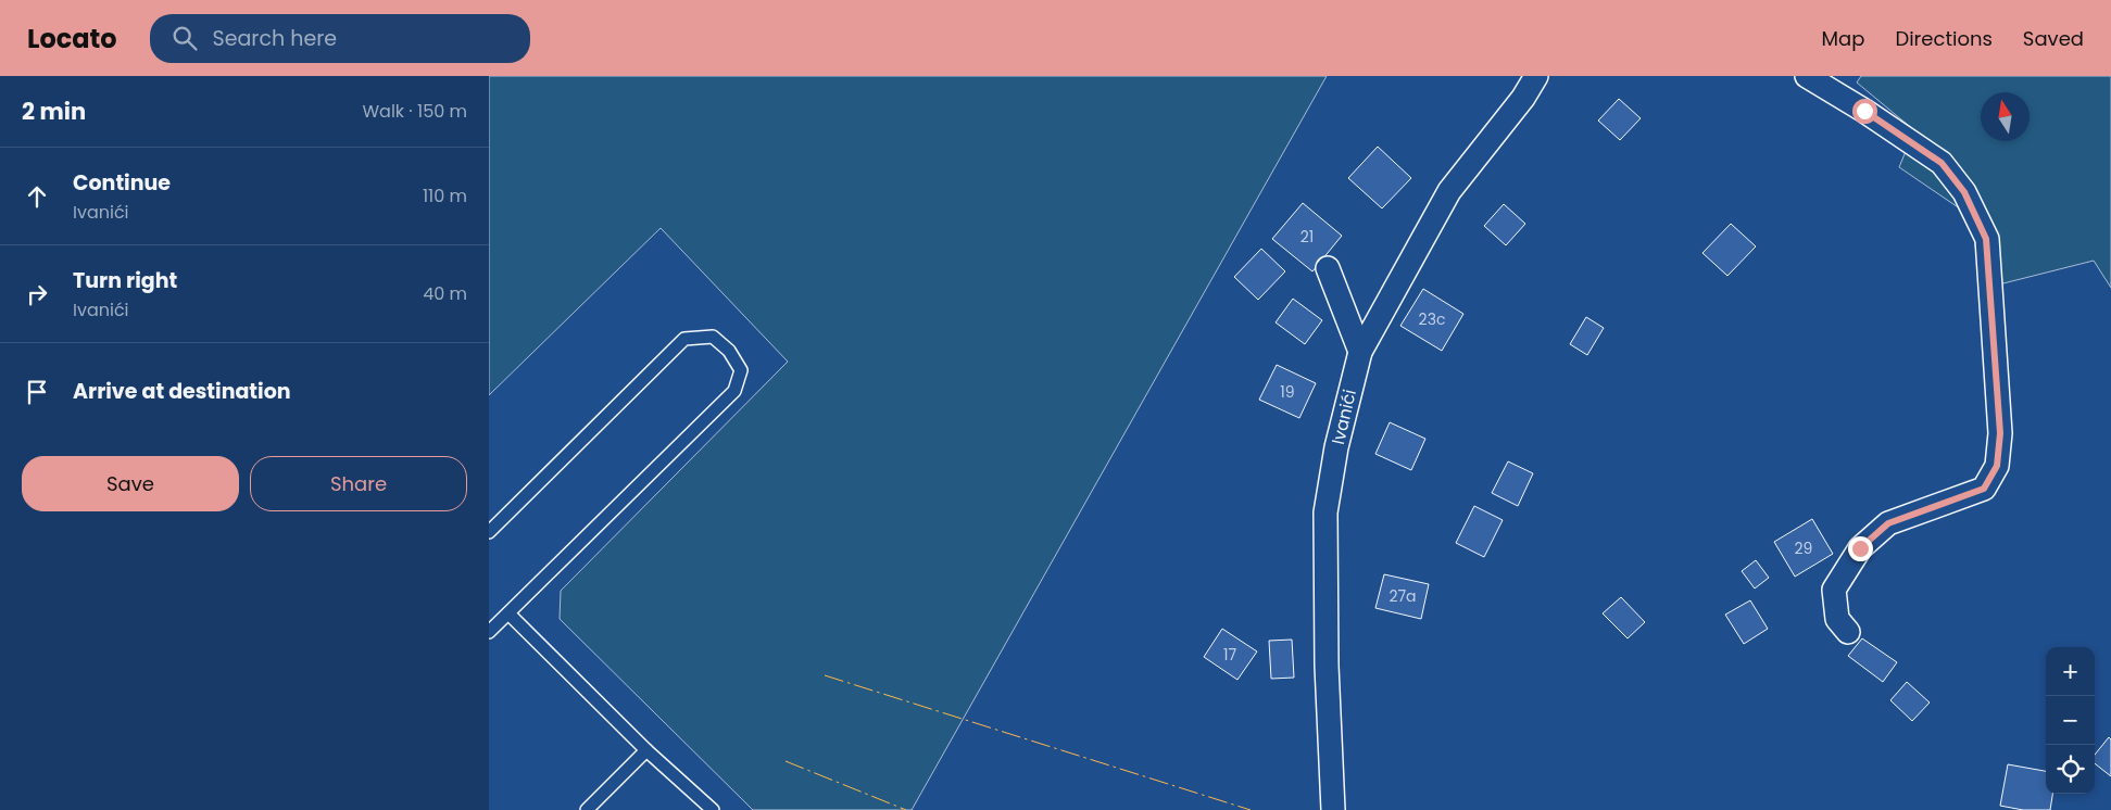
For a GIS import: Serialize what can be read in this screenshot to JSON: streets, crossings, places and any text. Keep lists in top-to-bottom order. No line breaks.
{"streets":{"street":["Ivanići"]},"house_numbers":["21","23c","19","29","27a","17"],"north":"top","page":{"header":"Locato","search":"Search here","nav":["Map","Directions","Saved"],"heading":["2 min","Walk · 150 m"],"list":[["Continue","Ivanići","110 m"],["Turn right","Ivanići","40 m"],"Arrive at destination"],"buttons":["Save","Share"],"map_buttons":["+","−"]}}
